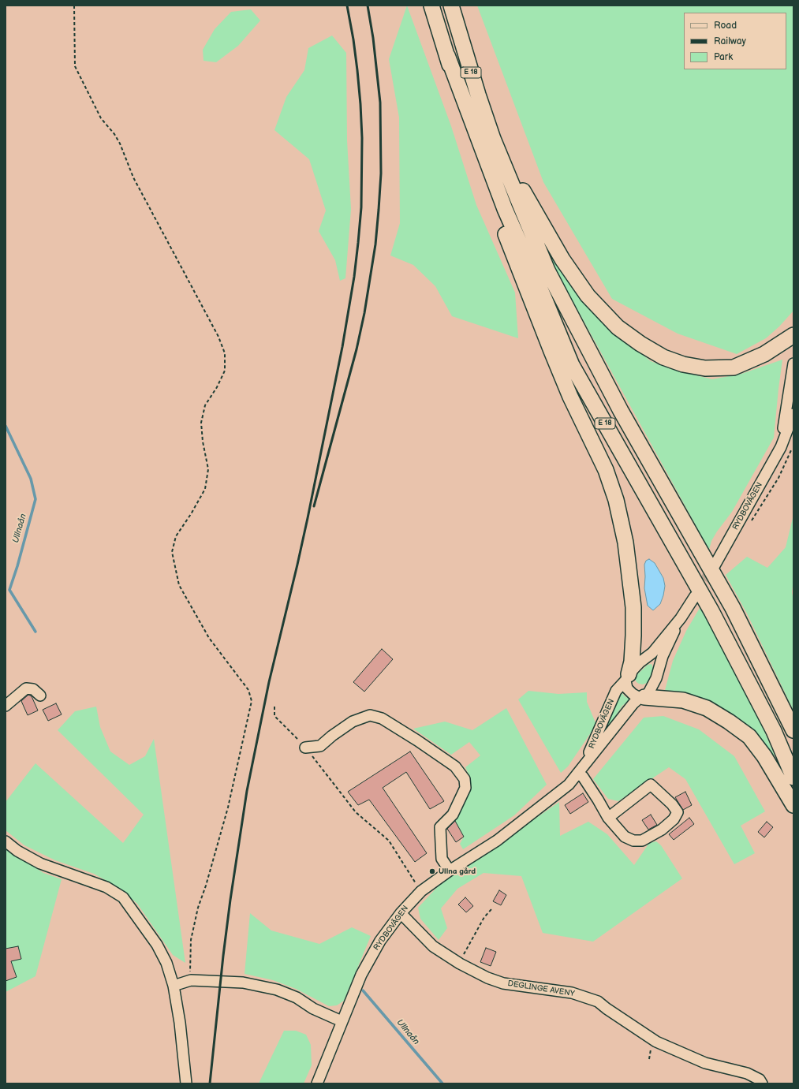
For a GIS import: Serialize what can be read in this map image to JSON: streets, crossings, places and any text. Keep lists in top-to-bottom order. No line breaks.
{"streets":{"highway":["E 18"],"street":["RYDBOVÄGEN","DEGLINGE AVENY"]},"crossings":[["RYDBOVÄGEN","DEGLINGE AVENY"]],"water":["Ullnaån"],"places":["Ullna gård"],"legend":["Road","Railway","Park"]}
